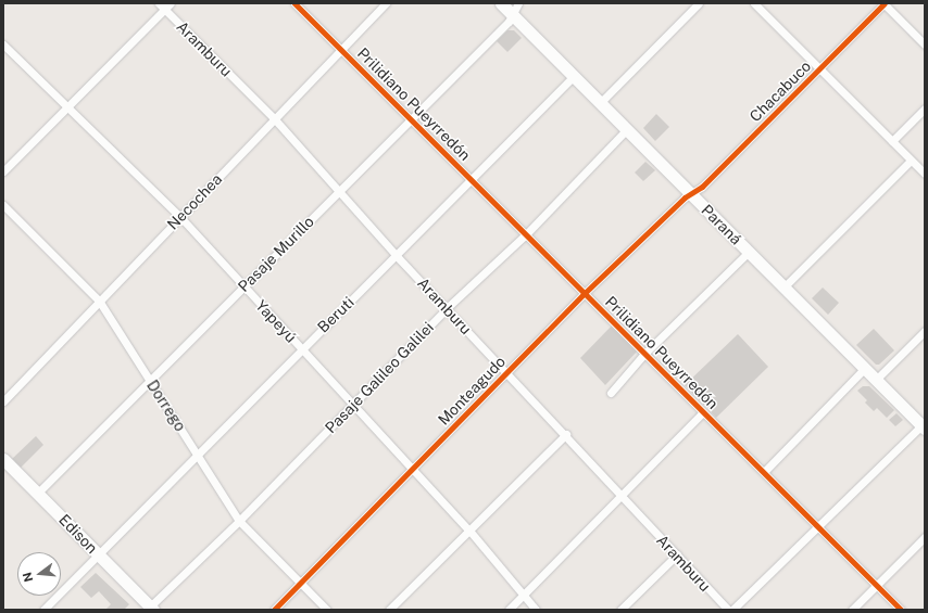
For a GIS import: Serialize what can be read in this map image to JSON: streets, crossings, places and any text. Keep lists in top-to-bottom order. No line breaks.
{"streets":{"street":["Aramburu","Chacabuco","Prilidiano Pueyrredón","Necochea","Paraná","Pasaje Murillo","Beruti","Yapeyú","Pasaje Galileo Galilei","Monteagudo","Dorrego","Edison"]},"crossings":[["Aramburu","Necochea"],["Aramburu","Pasaje Murillo"],["Aramburu","Beruti"],["Aramburu","Pasaje Galileo Galilei"],["Aramburu","Monteagudo"],["Chacabuco","Paraná"],["Chacabuco","Monteagudo"],["Prilidiano Pueyrredón","Necochea"],["Prilidiano Pueyrredón","Pasaje Murillo"],["Prilidiano Pueyrredón","Beruti"],["Prilidiano Pueyrredón","Pasaje Galileo Galilei"],["Prilidiano Pueyrredón","Monteagudo"],["Necochea","Yapeyú"],["Necochea","Dorrego"],["Paraná","Pasaje Murillo"],["Paraná","Beruti"],["Paraná","Pasaje Galileo Galilei"],["Paraná","Monteagudo"],["Pasaje Murillo","Yapeyú"],["Pasaje Murillo","Dorrego"],["Pasaje Murillo","Edison"],["Beruti","Yapeyú"],["Beruti","Dorrego"],["Beruti","Edison"],["Yapeyú","Pasaje Galileo Galilei"],["Yapeyú","Monteagudo"],["Pasaje Galileo Galilei","Dorrego"],["Pasaje Galileo Galilei","Edison"],["Monteagudo","Dorrego"]],"north":"left"}
